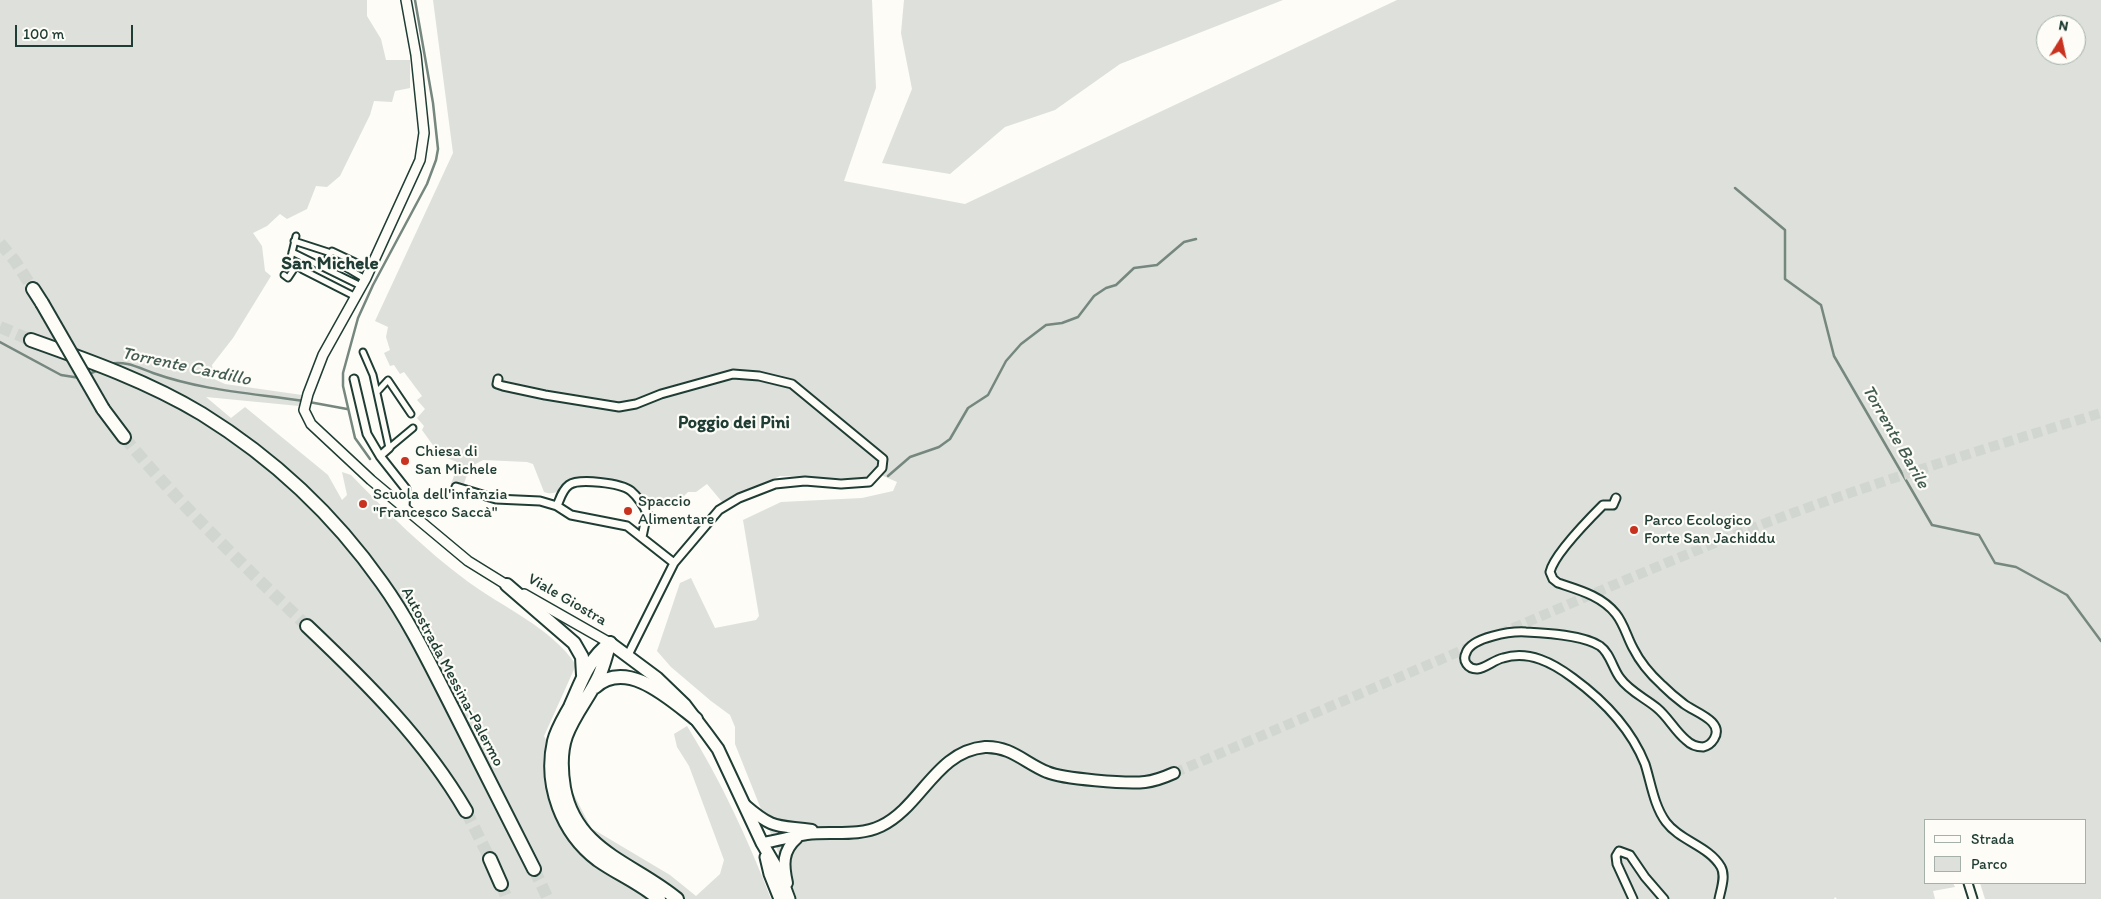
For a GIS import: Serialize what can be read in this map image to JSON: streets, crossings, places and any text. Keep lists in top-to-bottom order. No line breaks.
{"streets":{"highway":["Autostrada Messina-Palermo"],"main road":["Viale Giostra"]},"districts":["San Michele","Poggio dei Pini"],"water":["Torrente Cardillo","Torrente Barile"],"places":["Chiesa di San Michele","Scuola dell'infanzia \"Francesco Saccà\"","Spaccio Alimentare","Parco Ecologico Forte San Jachiddu"],"legend":["Strada","Parco"],"scale_bar":"100 m","north":"top"}
